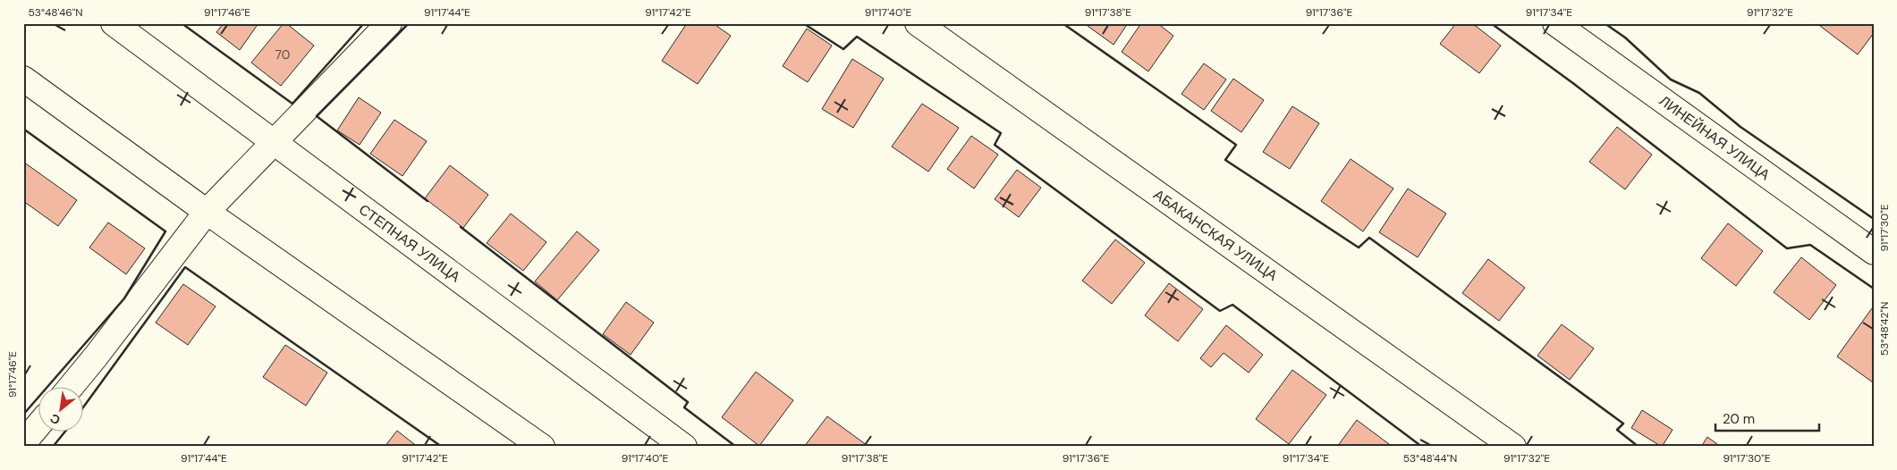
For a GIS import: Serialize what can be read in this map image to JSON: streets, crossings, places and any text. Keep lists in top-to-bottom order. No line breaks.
{"streets":{"street":["ЛИНЕЙНАЯ УЛИЦА","АБАКАНСКАЯ УЛИЦА","СТЕПНАЯ УЛИЦА"]},"house_numbers":["70"],"scale_bar":"20 m","north":"bottom left","coordinates":["53°48'46\"N","91°17'46\"E","91°17'44\"E","91°17'42\"E","91°17'40\"E","91°17'38\"E","91°17'36\"E","91°17'34\"E","91°17'32\"E","91°17'30\"E","53°48'42\"N","53°48'44\"N"]}
